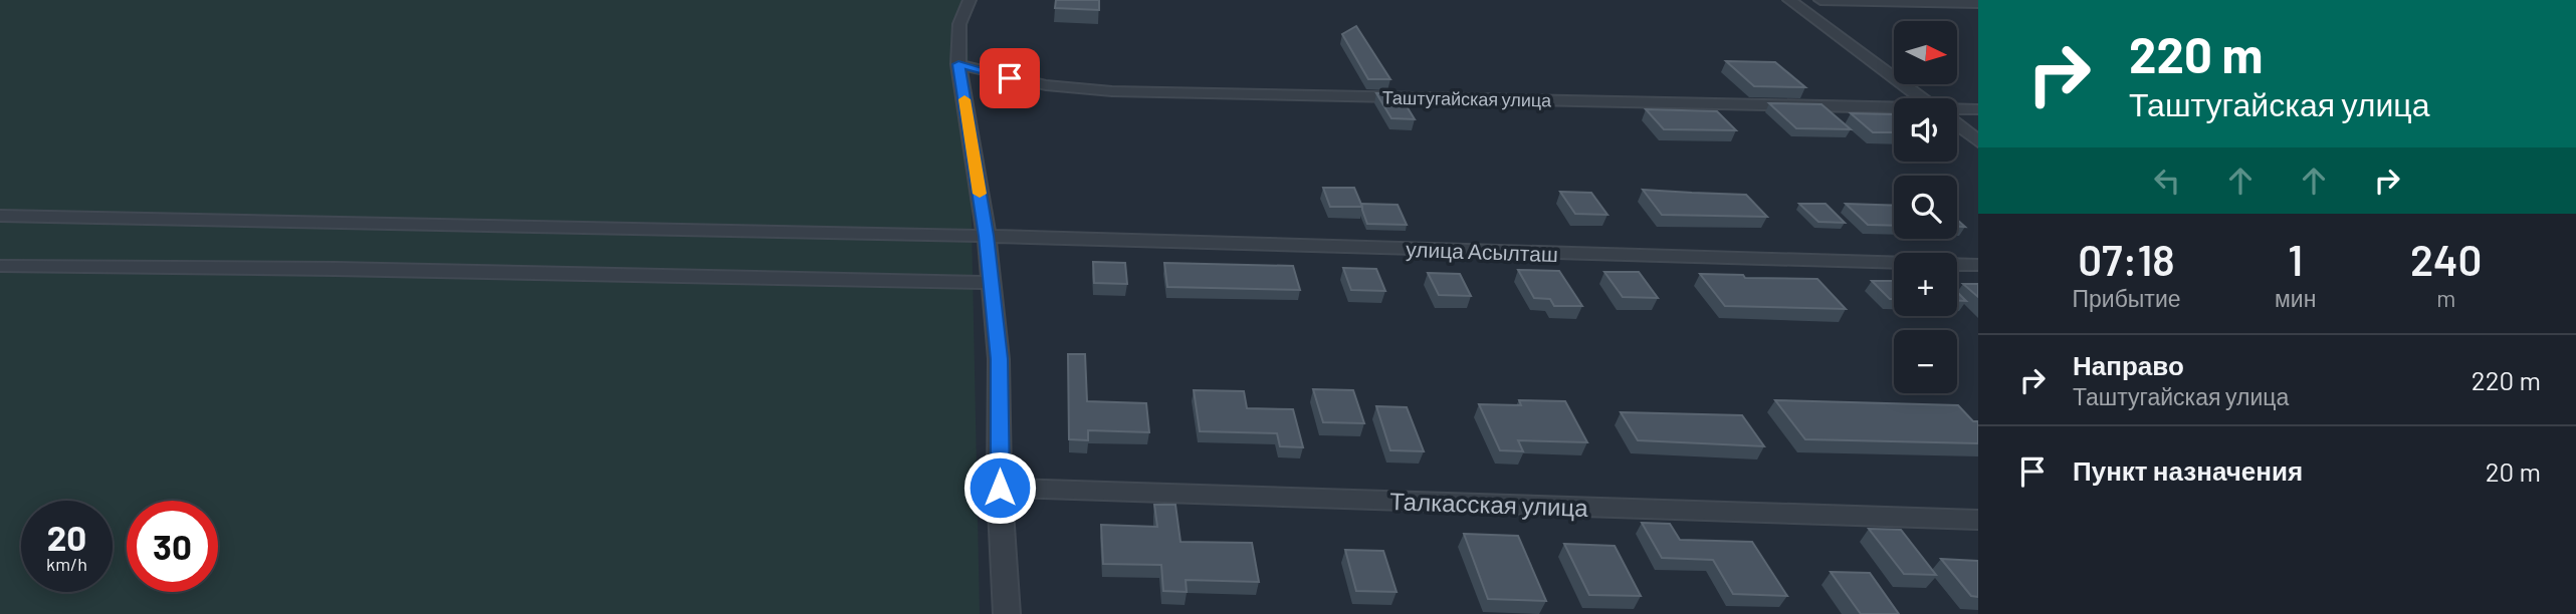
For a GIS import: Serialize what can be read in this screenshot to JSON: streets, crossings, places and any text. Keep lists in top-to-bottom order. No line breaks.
{"streets":{"street":["Таштугайская улица","улица Асылташ","Талкасская улица"]},"north":"right","page":{"turn":["220 m","Таштугайская улица"],"map_buttons":["+","−"],"eta":["07:18","Прибытие","1","мин","240","m"],"list":[{"name":"Направо","note":"Таштугайская улица","value":"220 m"},{"name":"Пункт назначения","value":"20 m"}],"speed":"20 km/h","limit":"30"}}
